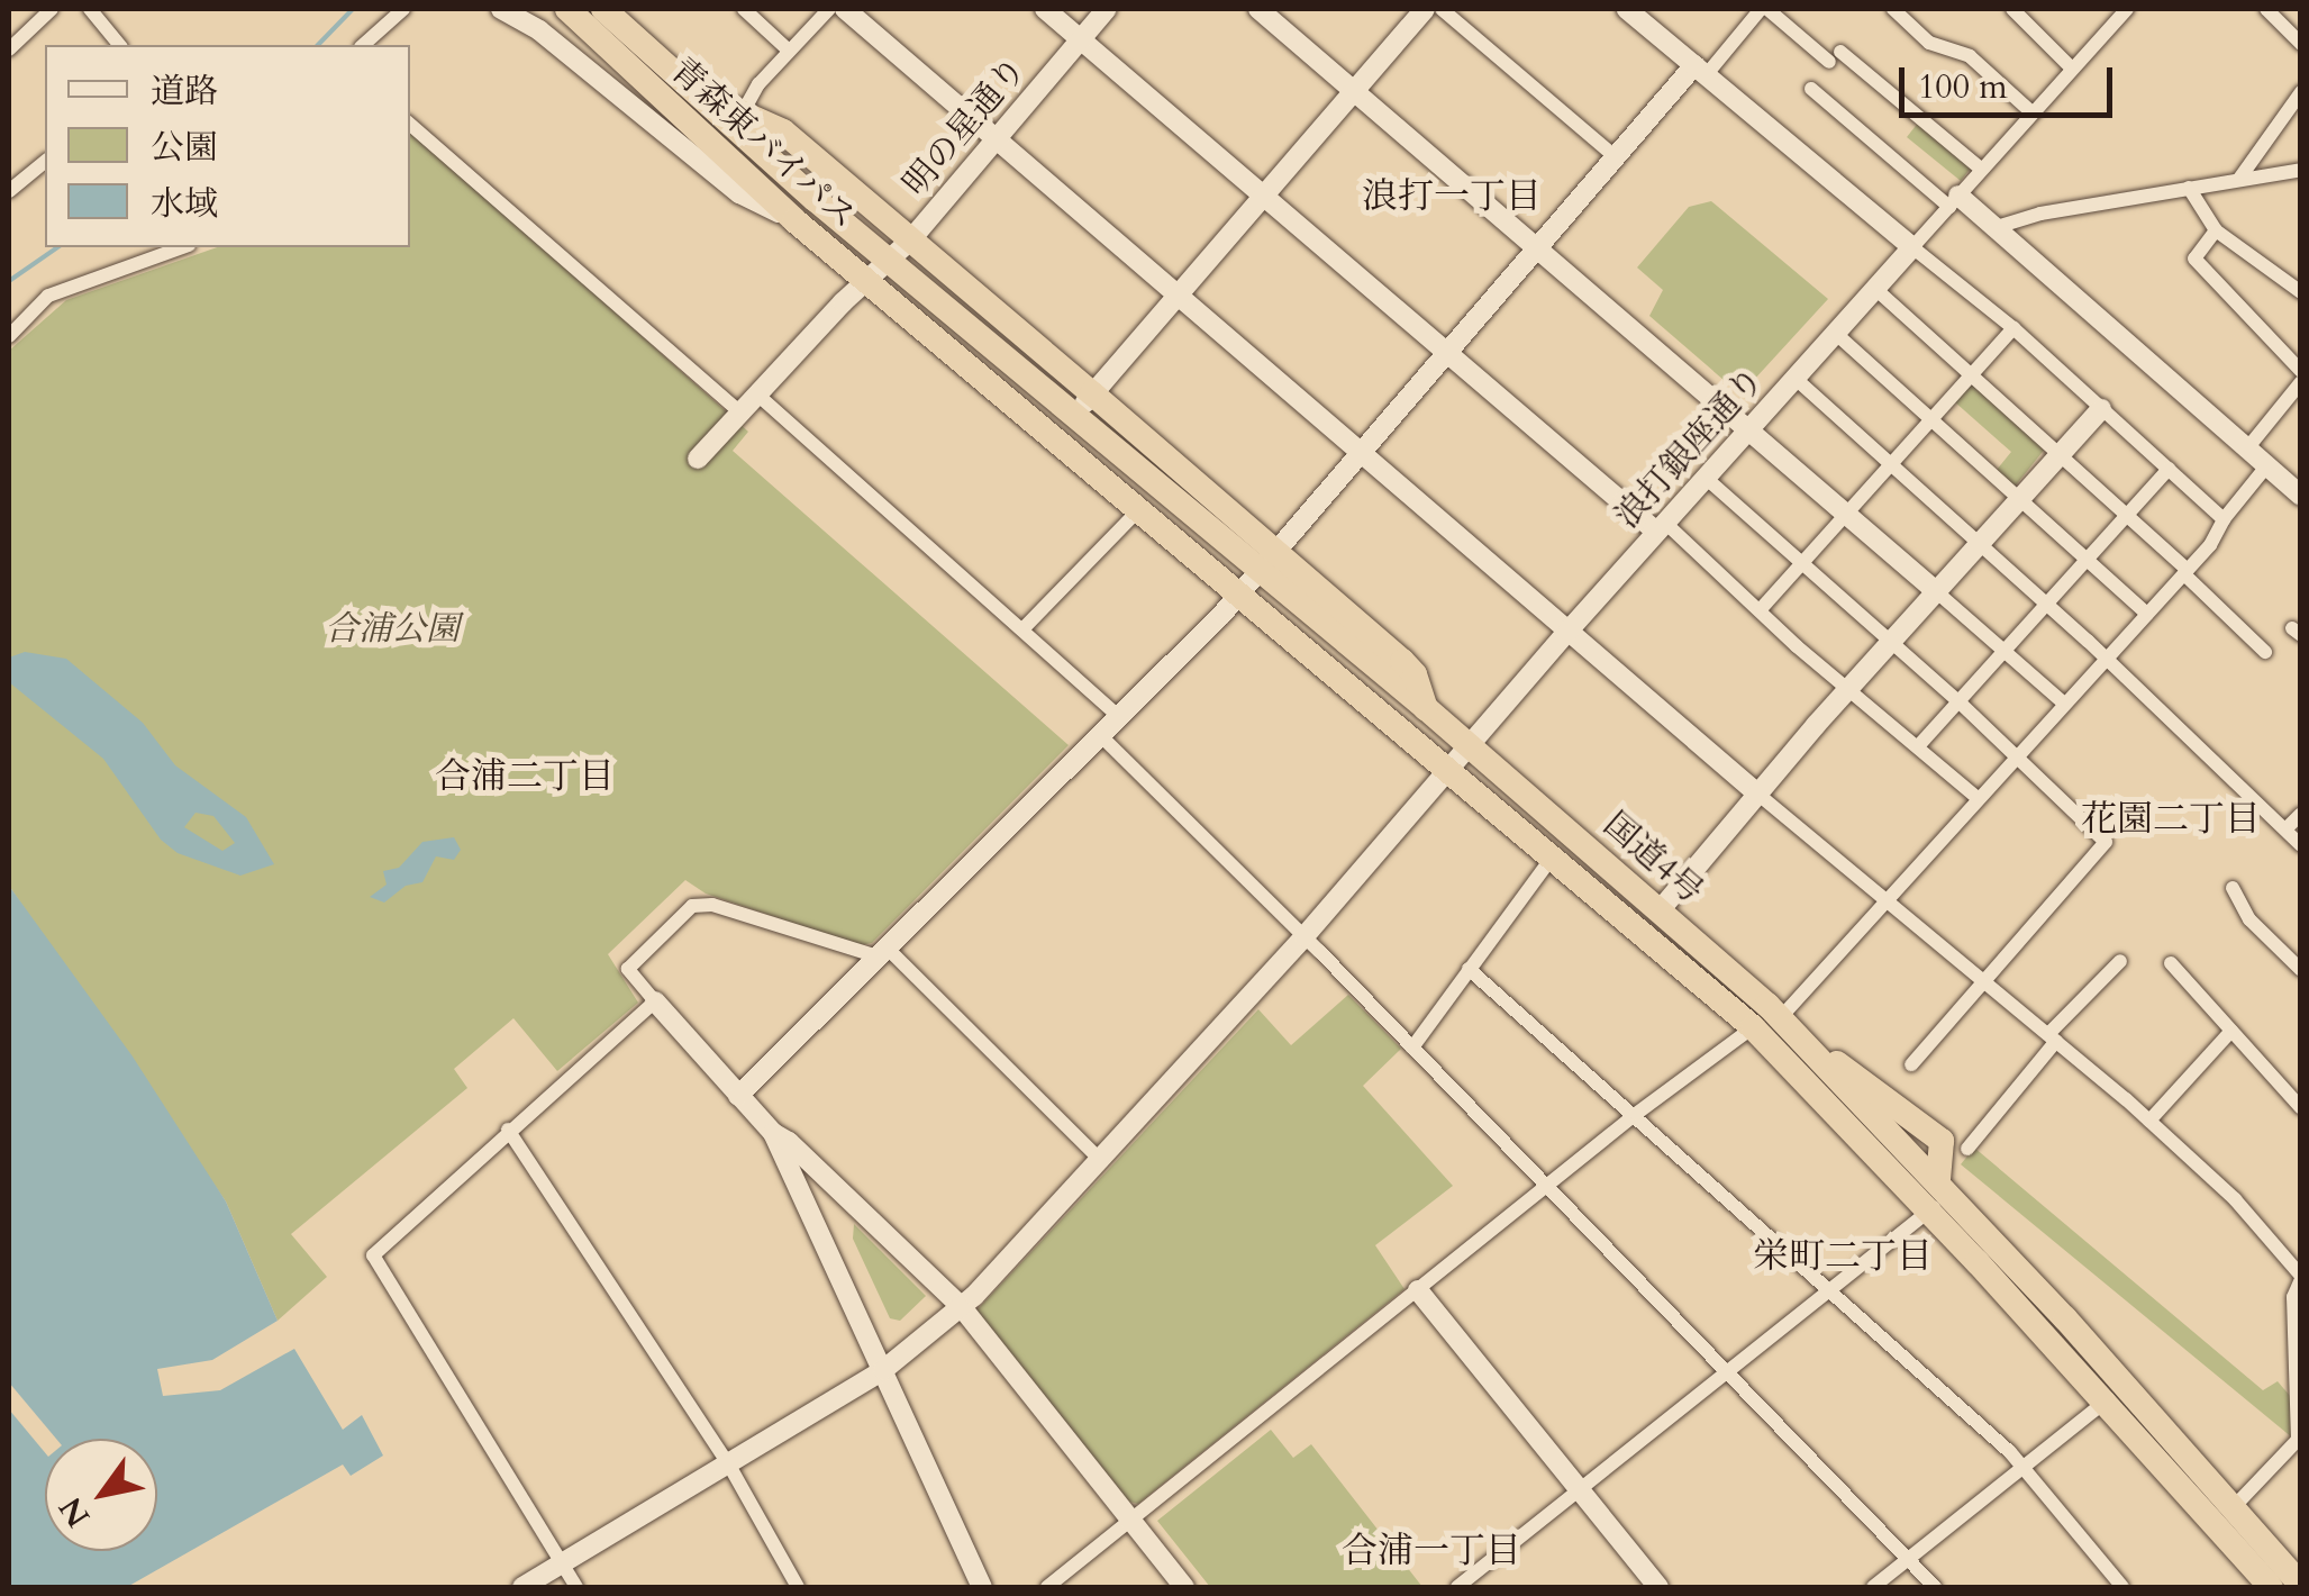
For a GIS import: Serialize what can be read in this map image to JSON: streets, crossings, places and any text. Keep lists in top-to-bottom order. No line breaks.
{"streets":{"highway":["青森東バイパス","国道4号"],"street":["明の星通り","浪打銀座通り"]},"crossings":[["明の星通り","青森東バイパス"],["明の星通り","国道4号"],["青森東バイパス","国道4号"],["浪打銀座通り","国道4号"]],"districts":["浪打一丁目","合浦二丁目","花園二丁目","栄町二丁目","合浦一丁目"],"parks":["合浦公園"],"legend":["道路","公園","水域"],"scale_bar":"100 m","north":"bottom left"}
